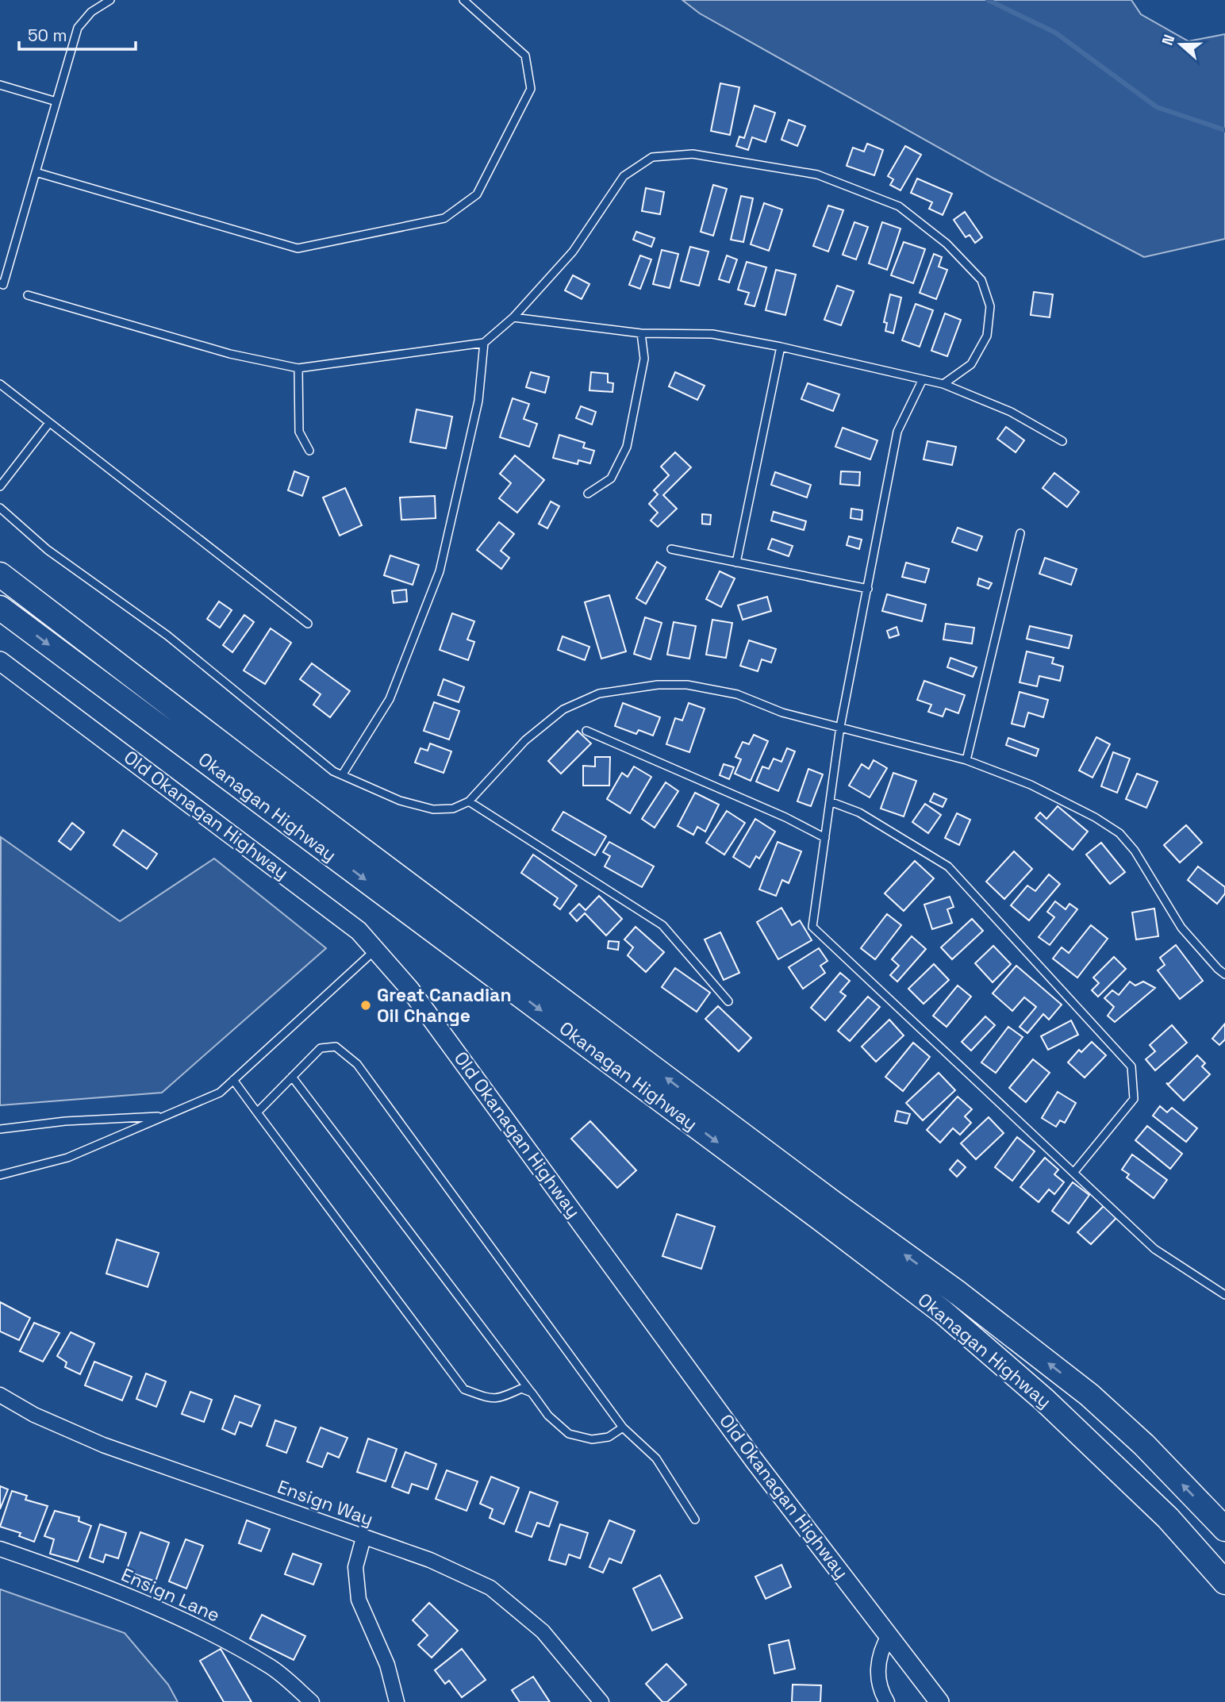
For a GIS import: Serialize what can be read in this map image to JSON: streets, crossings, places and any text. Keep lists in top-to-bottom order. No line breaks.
{"streets":{"highway":["Okanagan Highway"],"street":["Old Okanagan Highway","Ensign Way","Ensign Lane"]},"places":["Great Canadian Oil Change"],"scale_bar":"50 m","north":"left"}
